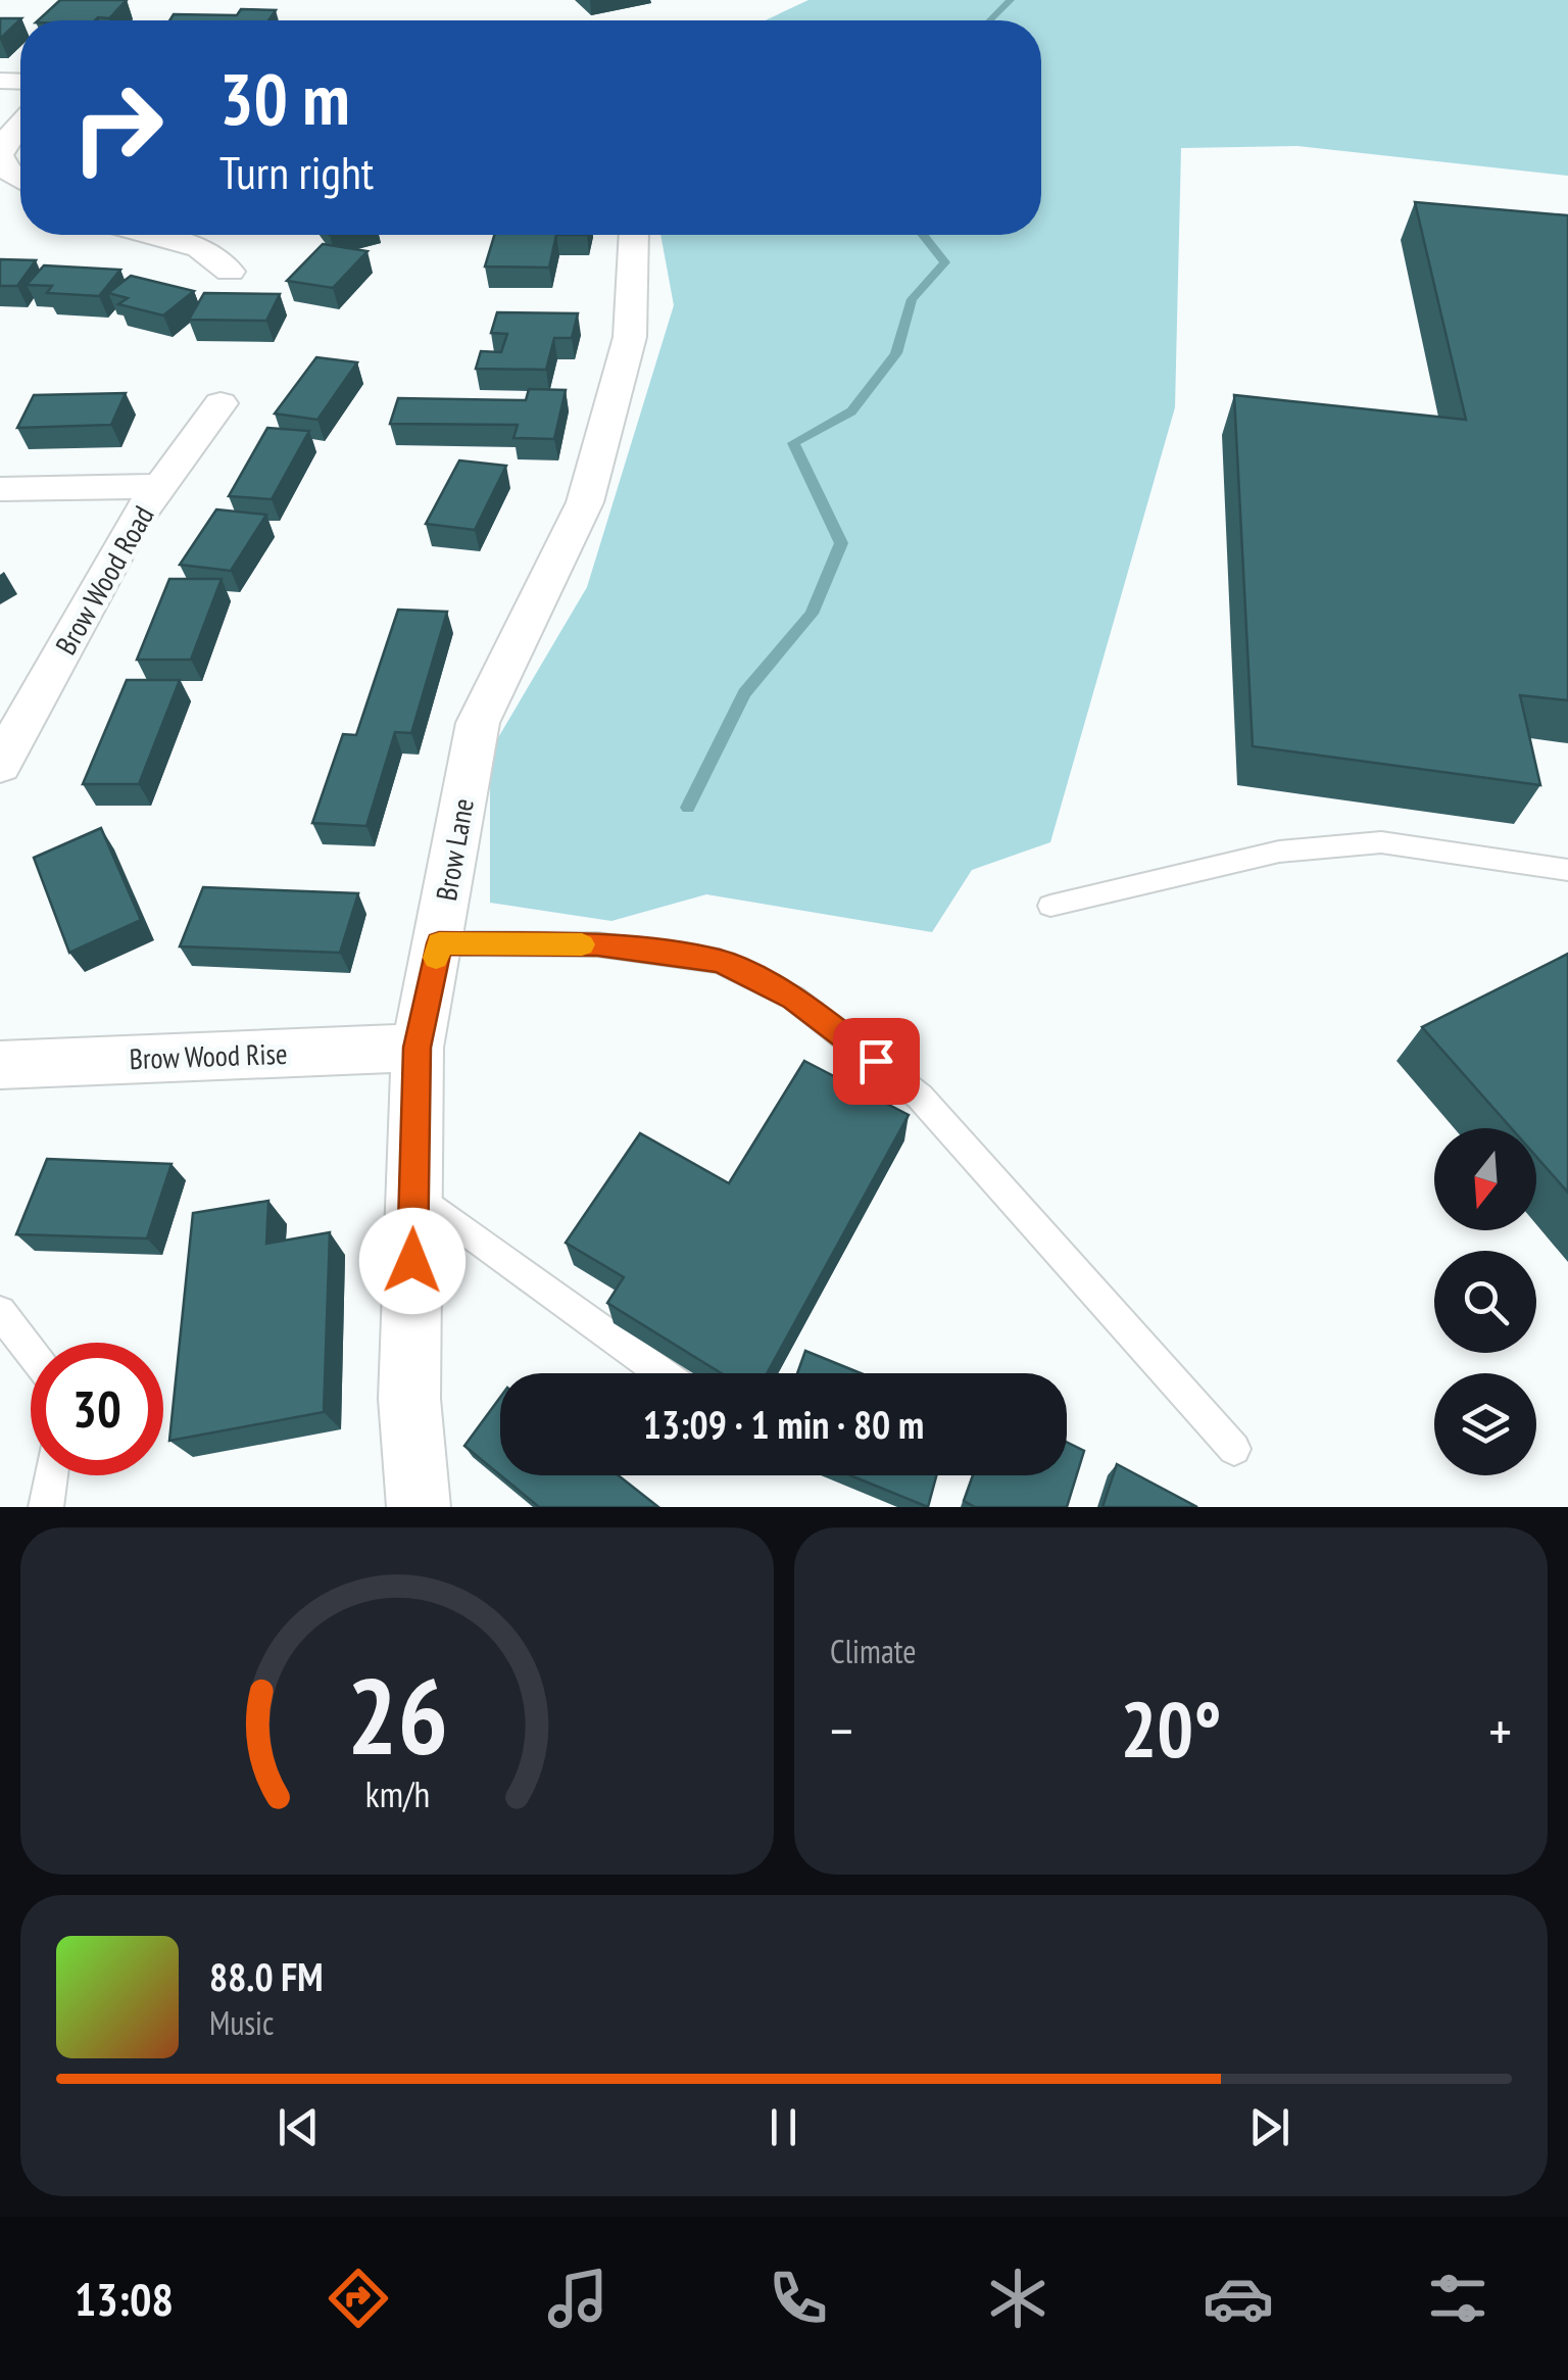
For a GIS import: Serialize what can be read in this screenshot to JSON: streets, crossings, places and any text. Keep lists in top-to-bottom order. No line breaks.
{"streets":{"street":["Brow Wood Road","Brow Lane","Brow Wood Rise"]},"crossings":[["Brow Lane","Brow Wood Rise"]],"north":"bottom","page":{"turn":["30 m","Turn right"],"limit":"30","trip":"13:09 · 1 min · 80 m","tile":"Climate","heat":["−","20°","+"],"song":["88.0 FM","Music"],"tabs":"13:08","gauge":["26","km/h"]}}
